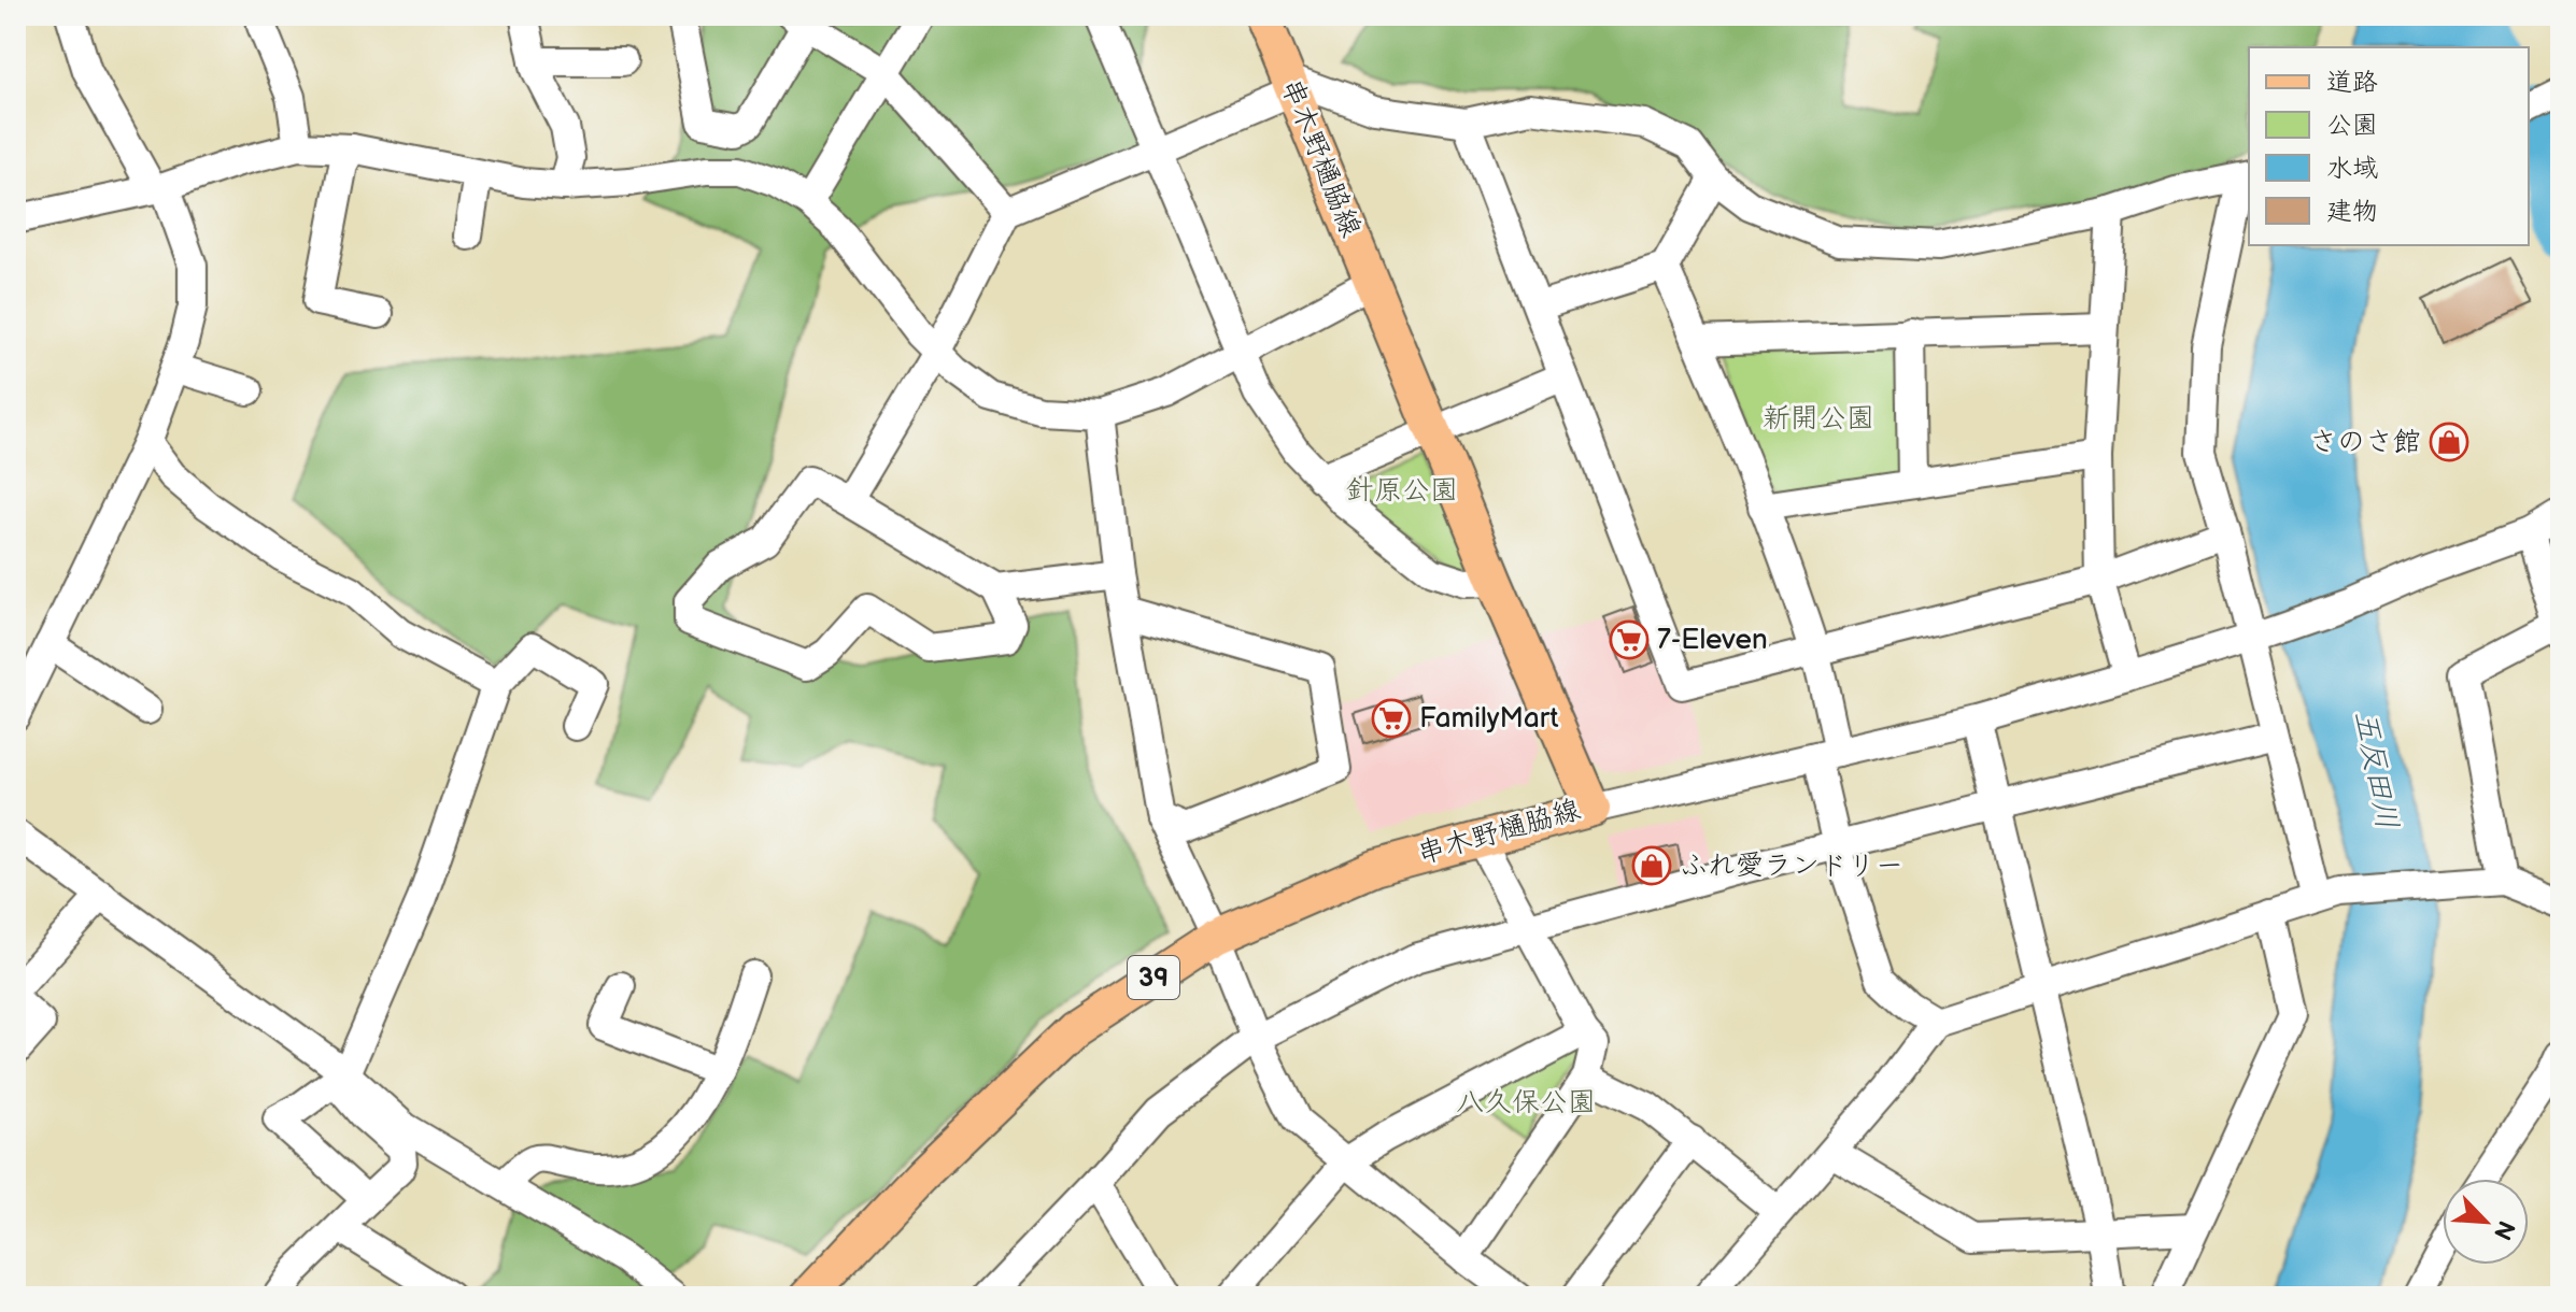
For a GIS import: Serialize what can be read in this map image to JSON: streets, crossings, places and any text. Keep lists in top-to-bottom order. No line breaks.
{"streets":{"main road":["串木野樋脇線","39"]},"water":["五反田川"],"parks":["新開公園","針原公園","八久保公園"],"places":{"shop":["さのさ館","ふれ愛ランドリー"],"supermarket":["7-Eleven","FamilyMart"]},"legend":["道路","公園","水域","建物"],"north":"bottom right"}
